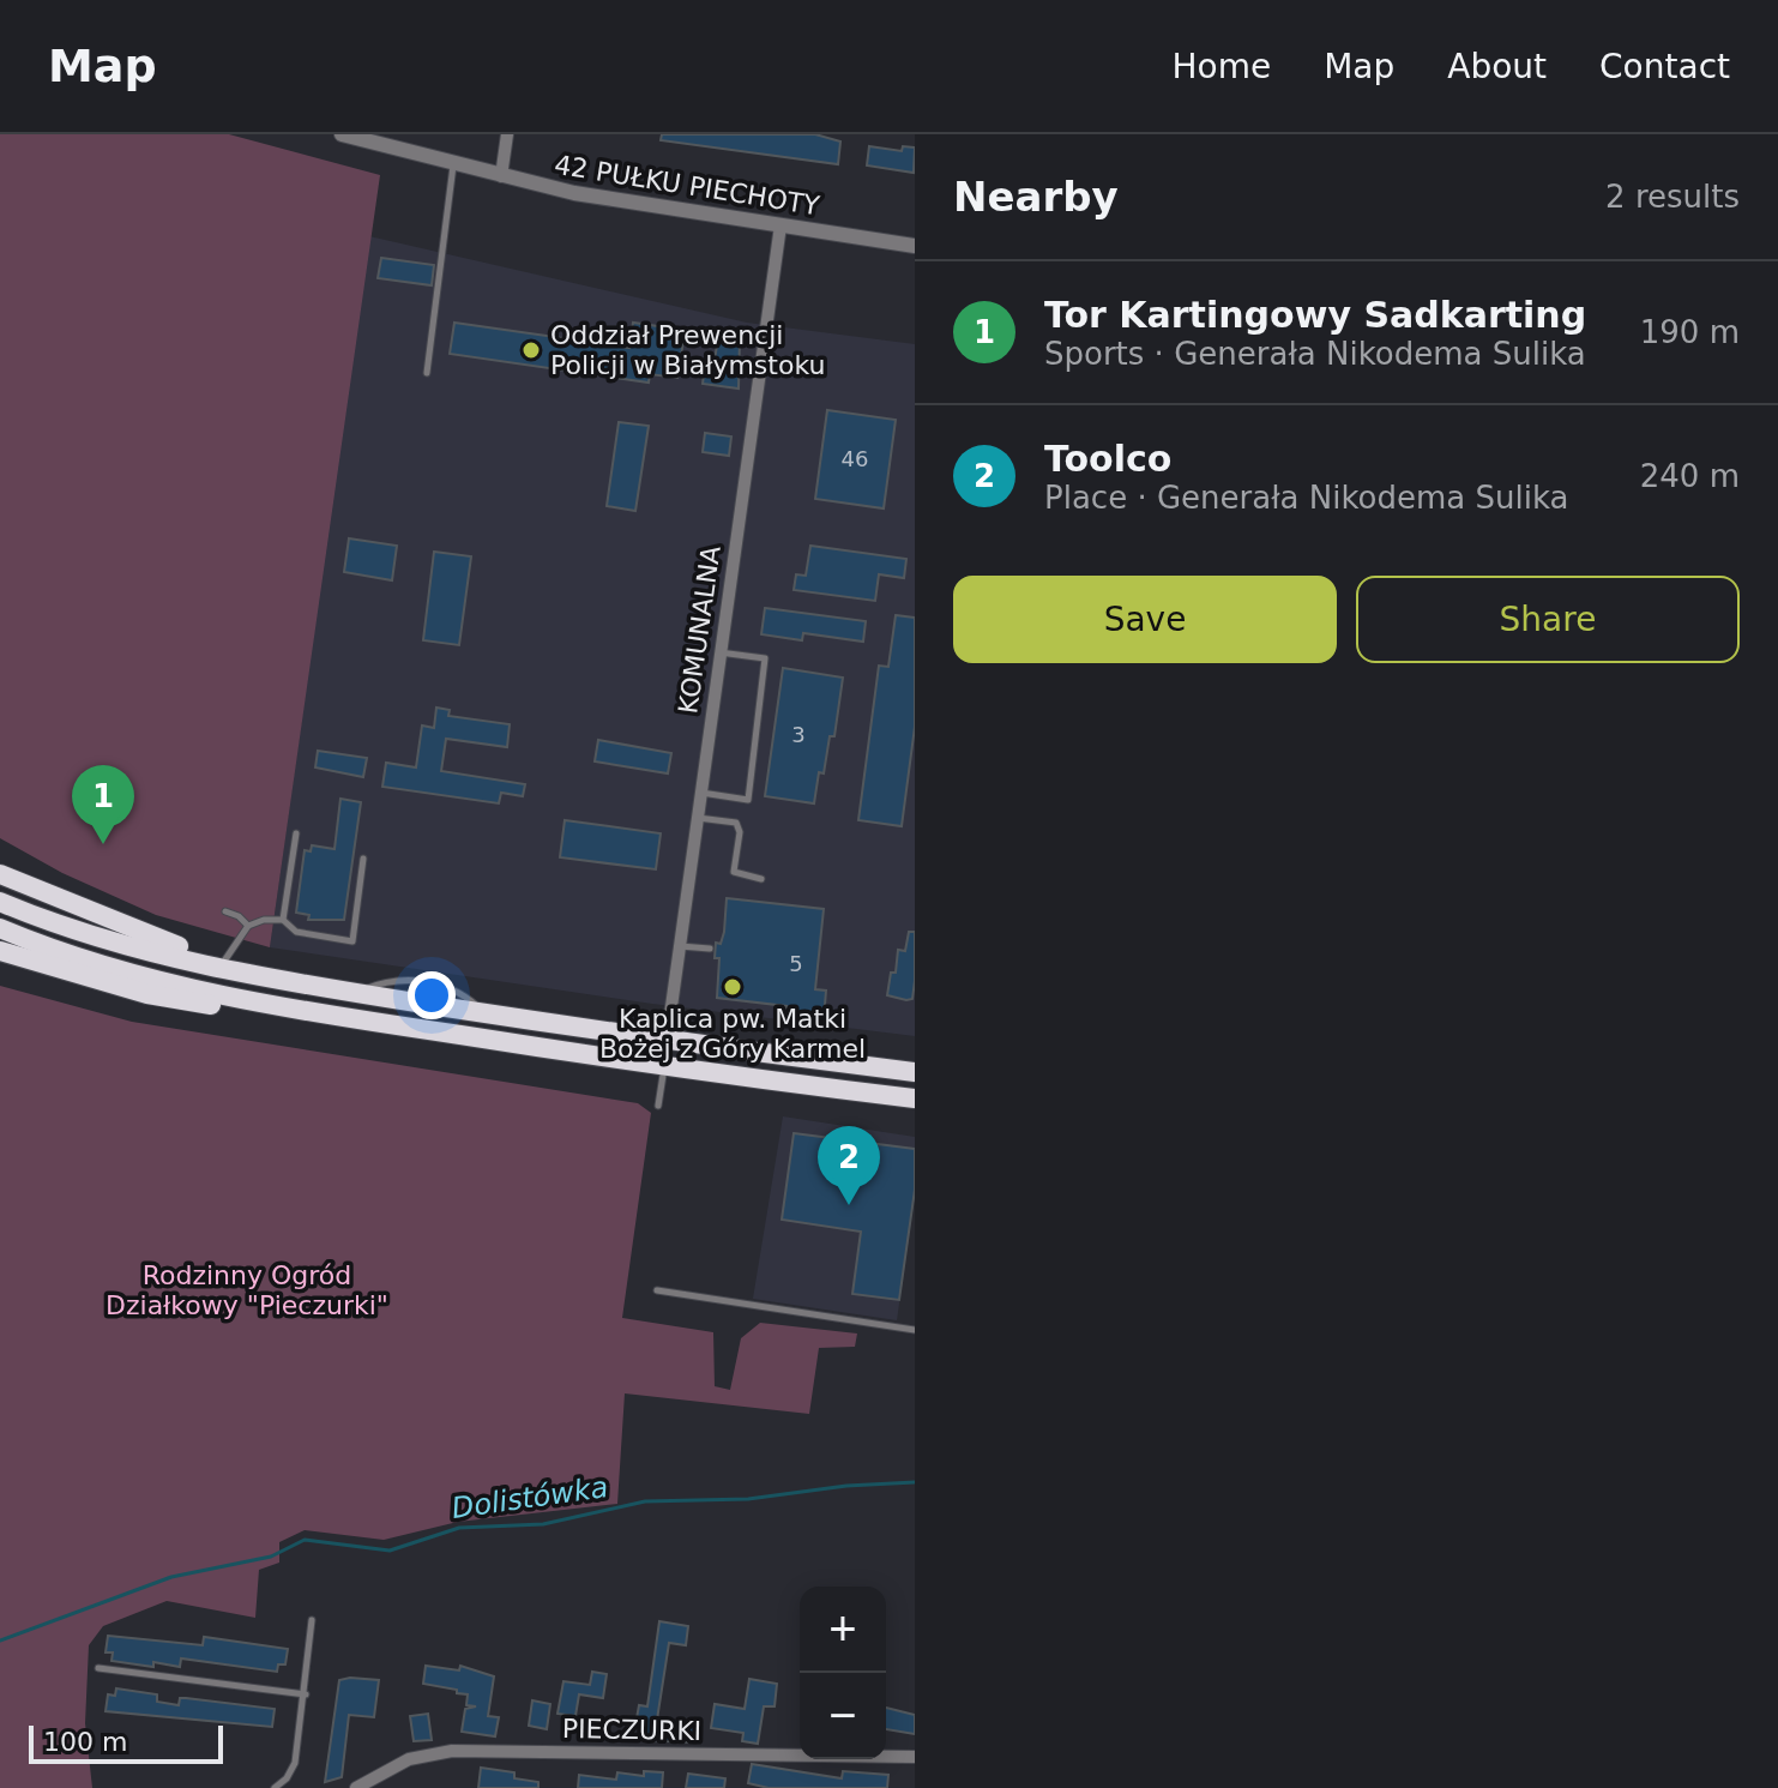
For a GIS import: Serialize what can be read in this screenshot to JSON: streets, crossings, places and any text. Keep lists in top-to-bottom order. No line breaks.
{"streets":{"street":["42 PUŁKU PIECHOTY","KOMUNALNA","PIECZURKI"]},"crossings":[["42 PUŁKU PIECHOTY","KOMUNALNA"]],"water":["Dolistówka"],"parks":["Rodzinny Ogród Działkowy \"Pieczurki\""],"places":["Oddział Prewencji Policji w Białymstoku","Kaplica pw. Matki Bożej z Góry Karmel"],"house_numbers":["46","3","5"],"scale_bar":"100 m","page":{"header":"Map","nav":["Home","Map","About","Contact"],"heading":["Nearby","2 results"],"list":[{"mark":"1","name":"Tor Kartingowy Sadkarting","note":"Sports · Generała Nikodema Sulika","value":"190 m"},{"mark":"2","name":"Toolco","note":"Place · Generała Nikodema Sulika","value":"240 m"}],"buttons":["Save","Share"],"pins":["1","2"],"map_buttons":["+","−"],"scale":"100 m"}}
